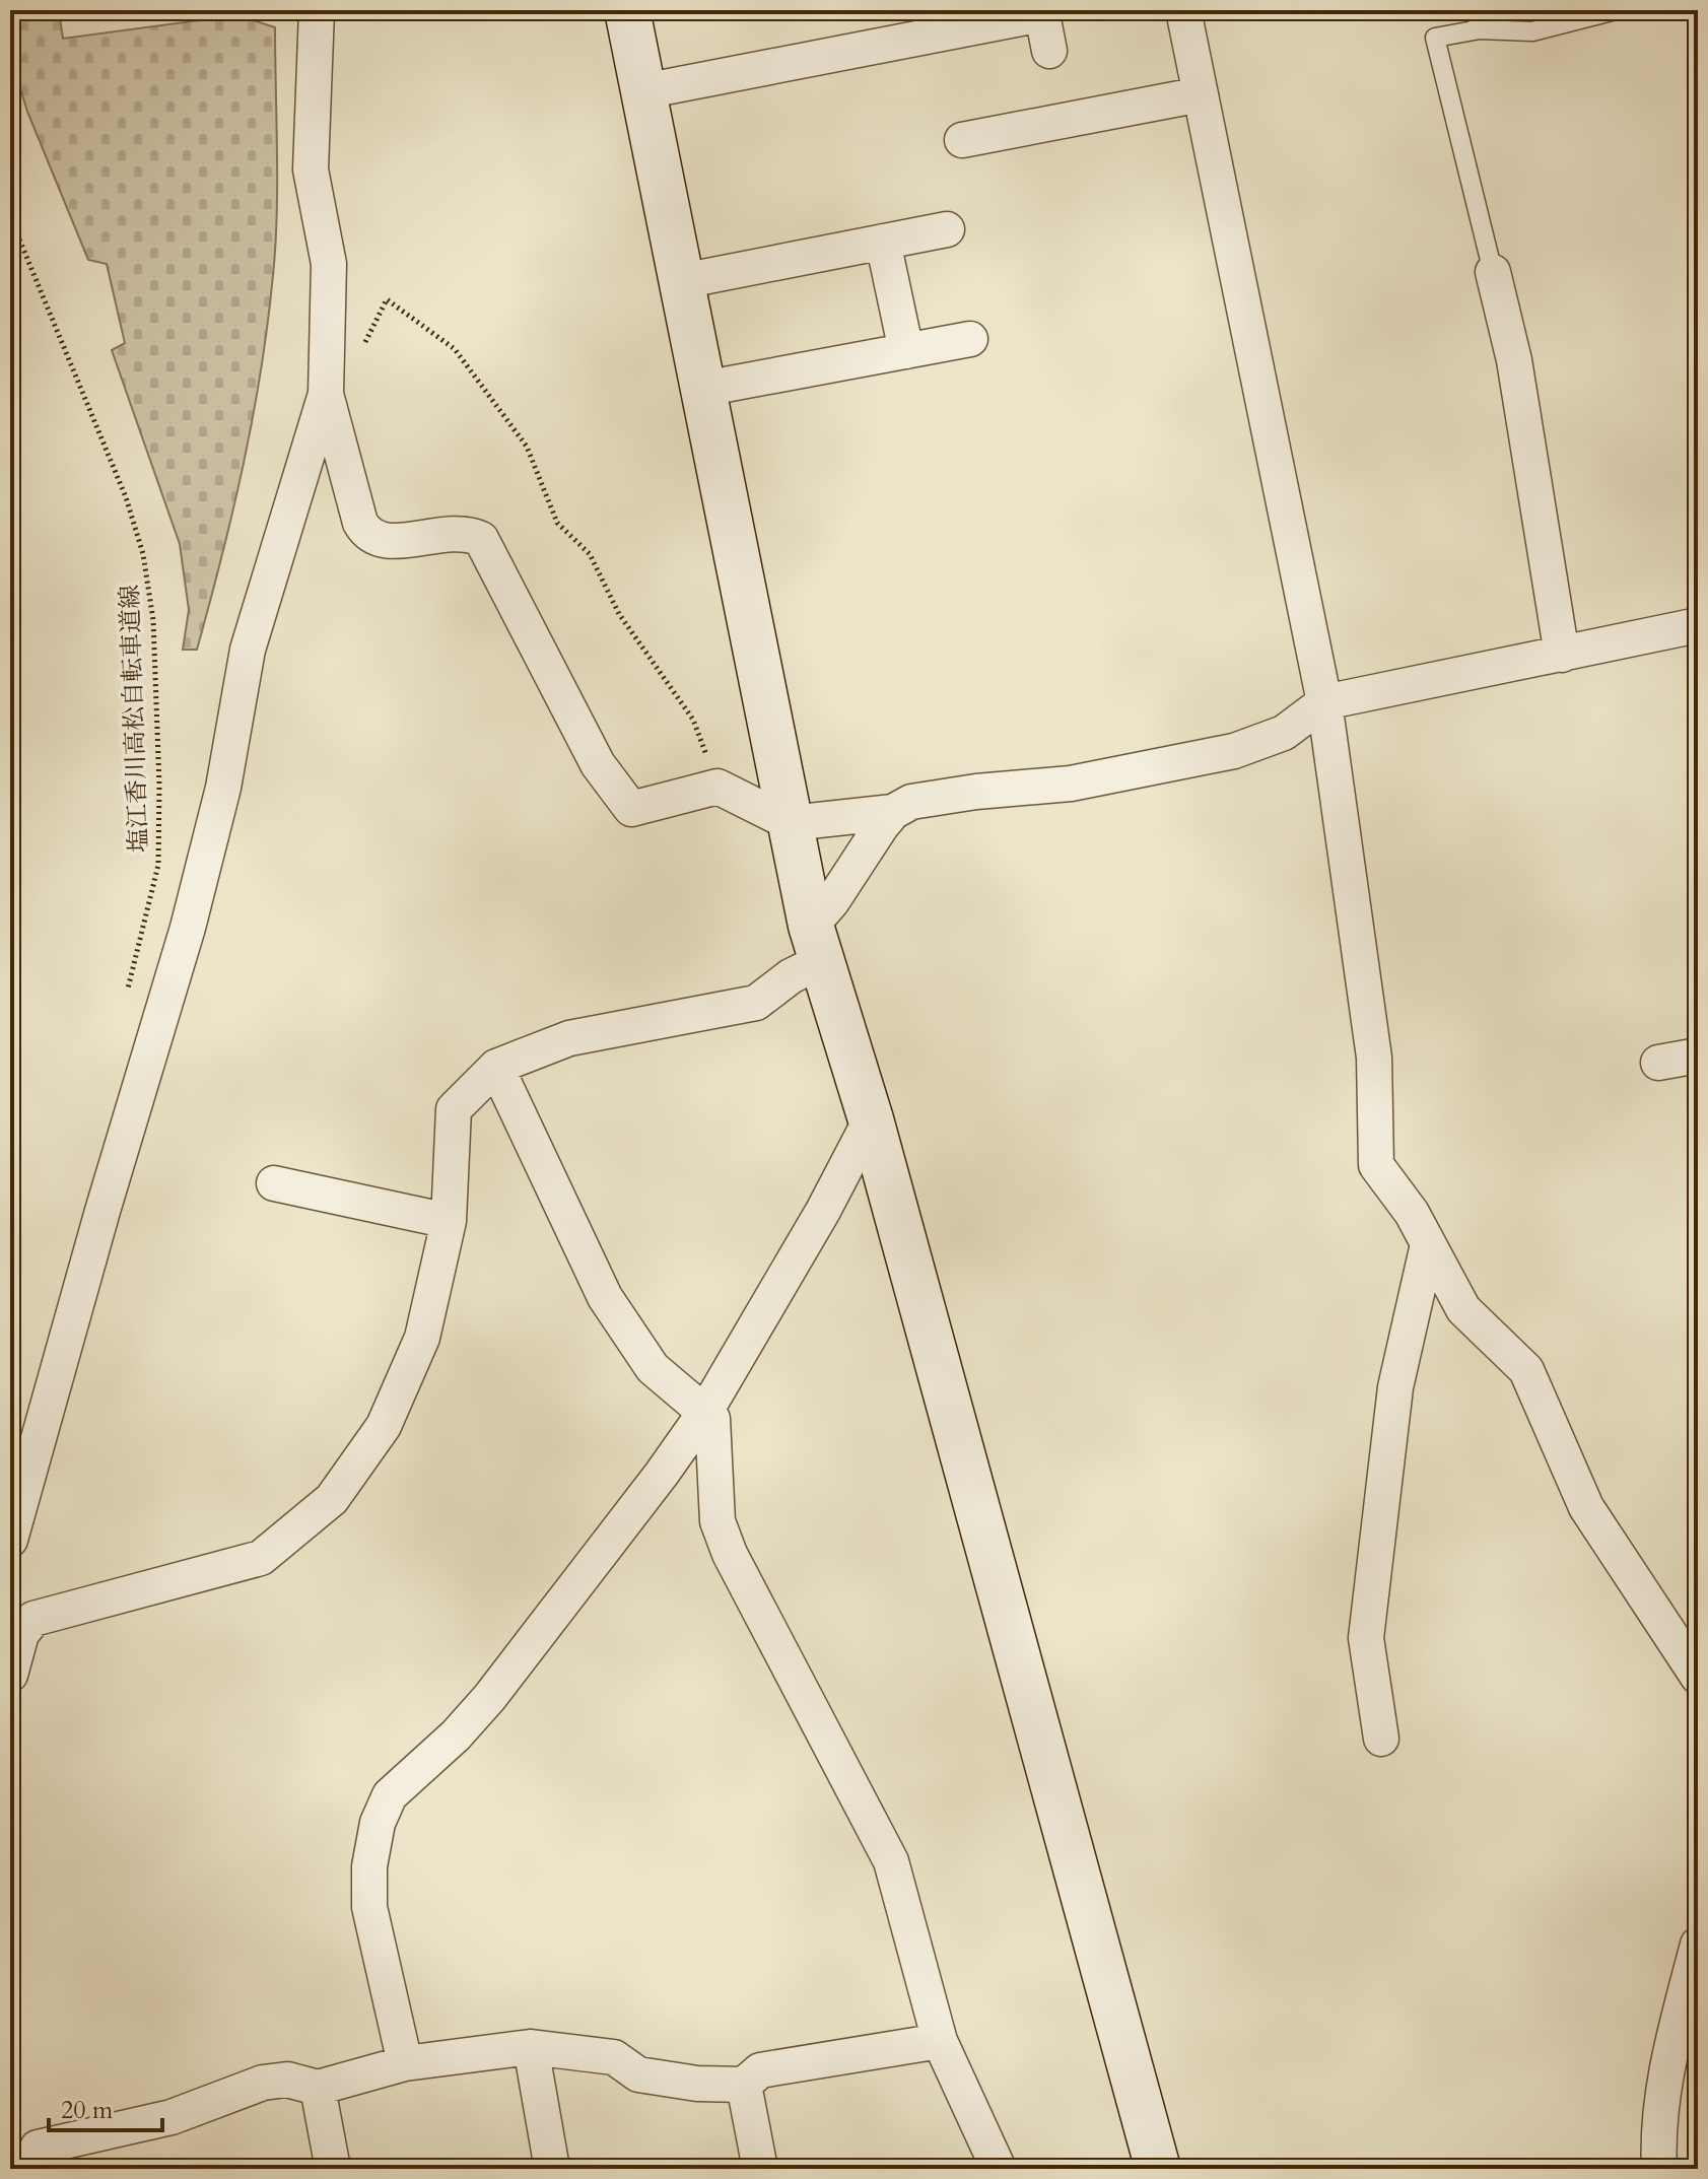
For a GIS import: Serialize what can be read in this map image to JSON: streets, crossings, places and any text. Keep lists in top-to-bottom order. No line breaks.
{"streets":{"path":["塩江香川高松自転車道線"]},"scale_bar":"20 m"}
